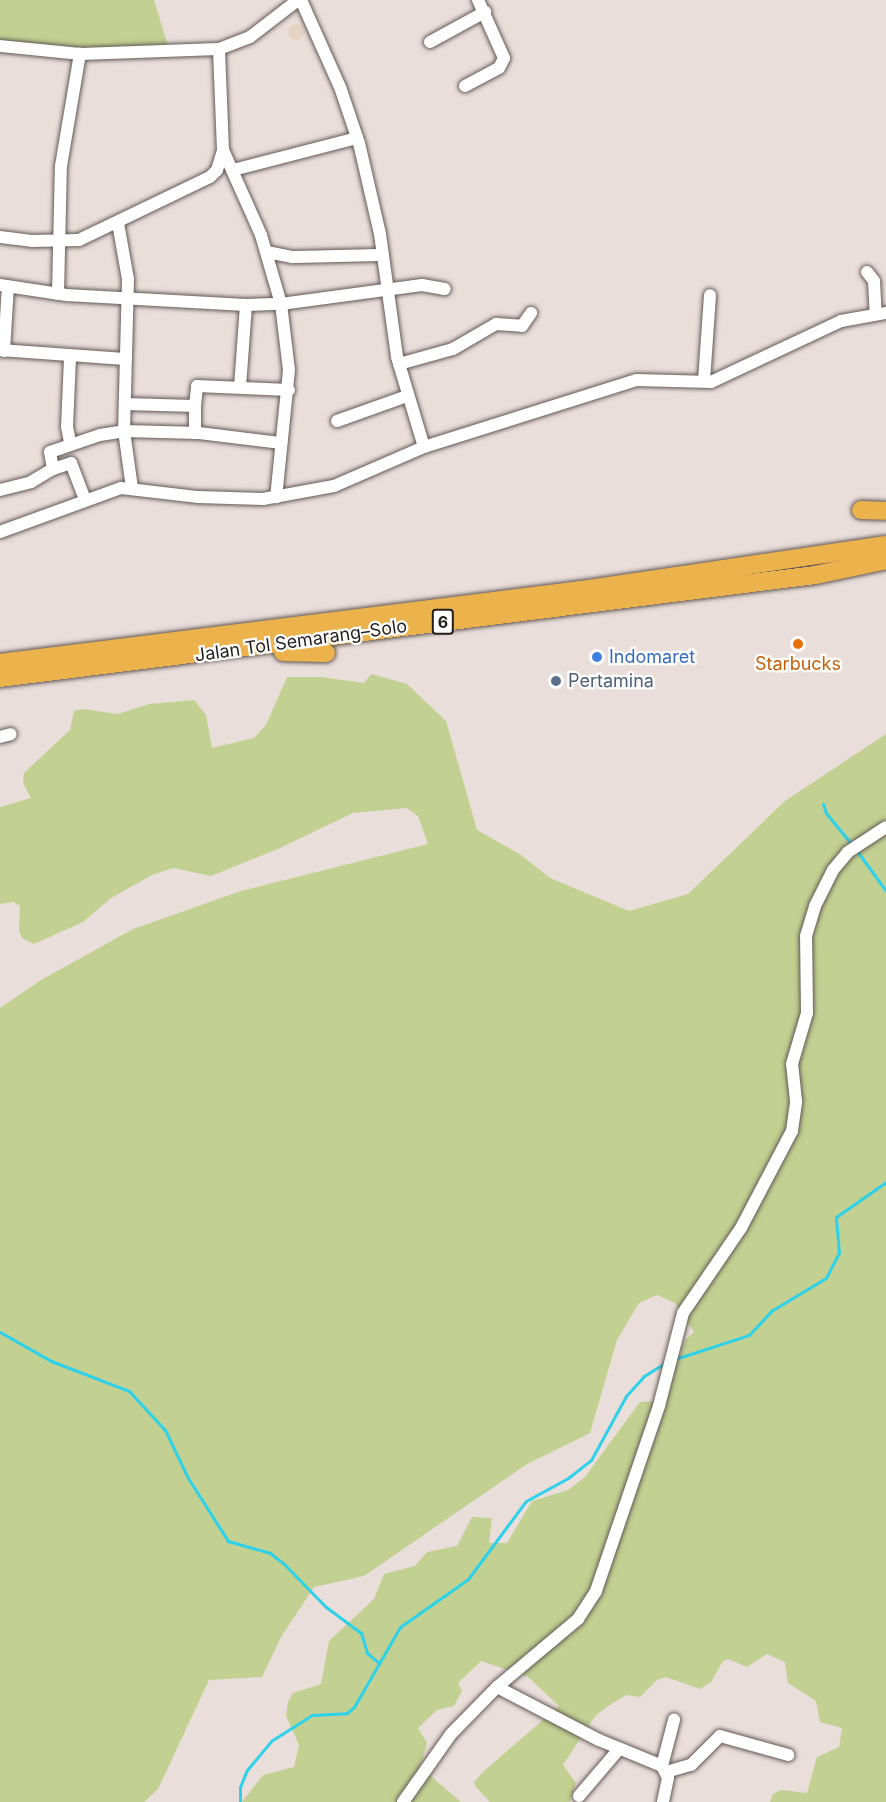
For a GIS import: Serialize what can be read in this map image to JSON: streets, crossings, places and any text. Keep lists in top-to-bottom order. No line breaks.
{"streets":{"highway":["6","Jalan Tol Semarang–Solo"]},"places":["Starbucks","Indomaret","Pertamina"]}
